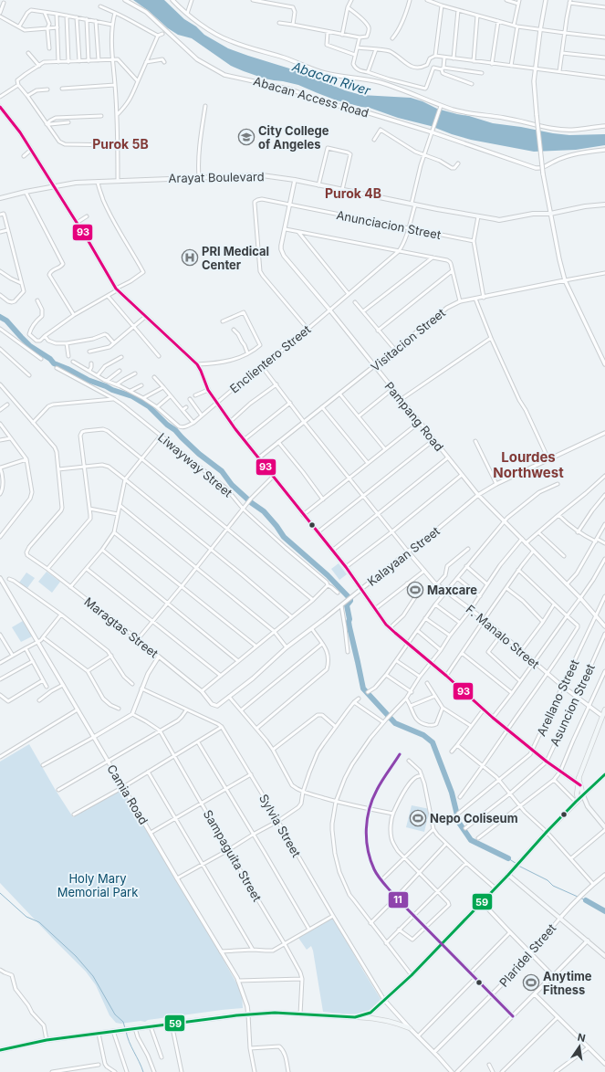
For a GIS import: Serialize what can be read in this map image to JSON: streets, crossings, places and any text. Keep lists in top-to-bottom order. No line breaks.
{"streets":{"main road":["Arayat Boulevard"],"street":["Abacan Access Road","Anunciacion Street","Visitacion Street","Enclientero Street","Pampang Road","Liwayway Street","Kalayaan Street","Maragtas Street","F. Manalo Street","Arellano Street","Asuncion Street","Camia Road","Sylvia Street","Sampaguita Street","Plaridel Street"]},"crossings":[["Abacan Access Road","Enclientero Street"],["Arayat Boulevard","Enclientero Street"],["Arayat Boulevard","Pampang Road"],["Anunciacion Street","Enclientero Street"],["Anunciacion Street","Pampang Road"],["Visitacion Street","Pampang Road"],["Enclientero Street","Pampang Road"],["Pampang Road","Kalayaan Street"],["Pampang Road","Arellano Street"],["Kalayaan Street","Maragtas Street"],["Kalayaan Street","F. Manalo Street"],["F. Manalo Street","Arellano Street"],["F. Manalo Street","Asuncion Street"]],"districts":["Purok 5B","Purok 4B","Lourdes Northwest"],"water":["Abacan River"],"parks":["Holy Mary Memorial Park"],"places":{"school or university":["City College of Angeles"],"hospital":["PRI Medical Center"],"sports":["Maxcare","Nepo Coliseum","Anytime Fitness"]},"lines":["transit line 93","transit line 11","transit line 59"],"north":"top"}
